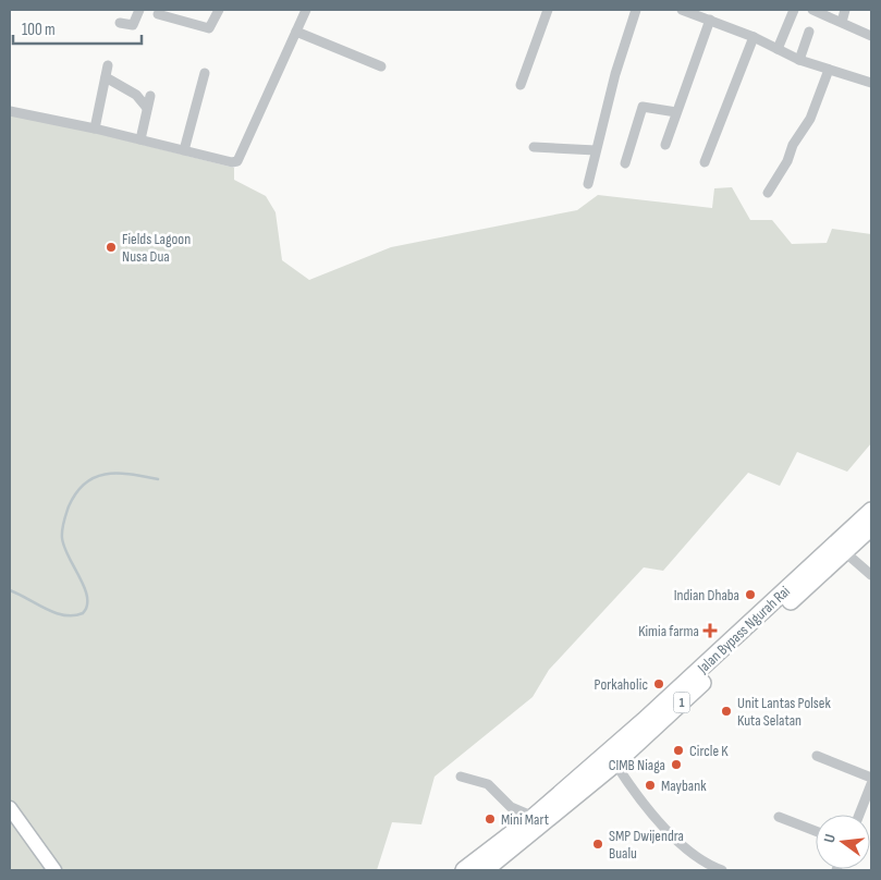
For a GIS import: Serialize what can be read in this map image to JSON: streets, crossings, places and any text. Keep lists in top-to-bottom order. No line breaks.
{"streets":{"highway":["Jalan Bypass Ngurah Rai","1"]},"places":{"other":["Fields Lagoon Nusa Dua","Indian Dhaba","Porkaholic","Unit Lantas Polsek Kuta Selatan","Circle K","CIMB Niaga","Maybank","Mini Mart","SMP Dwijendra Bualu"],"health":["Kimia farma"]},"scale_bar":"100 m","north":"left"}
